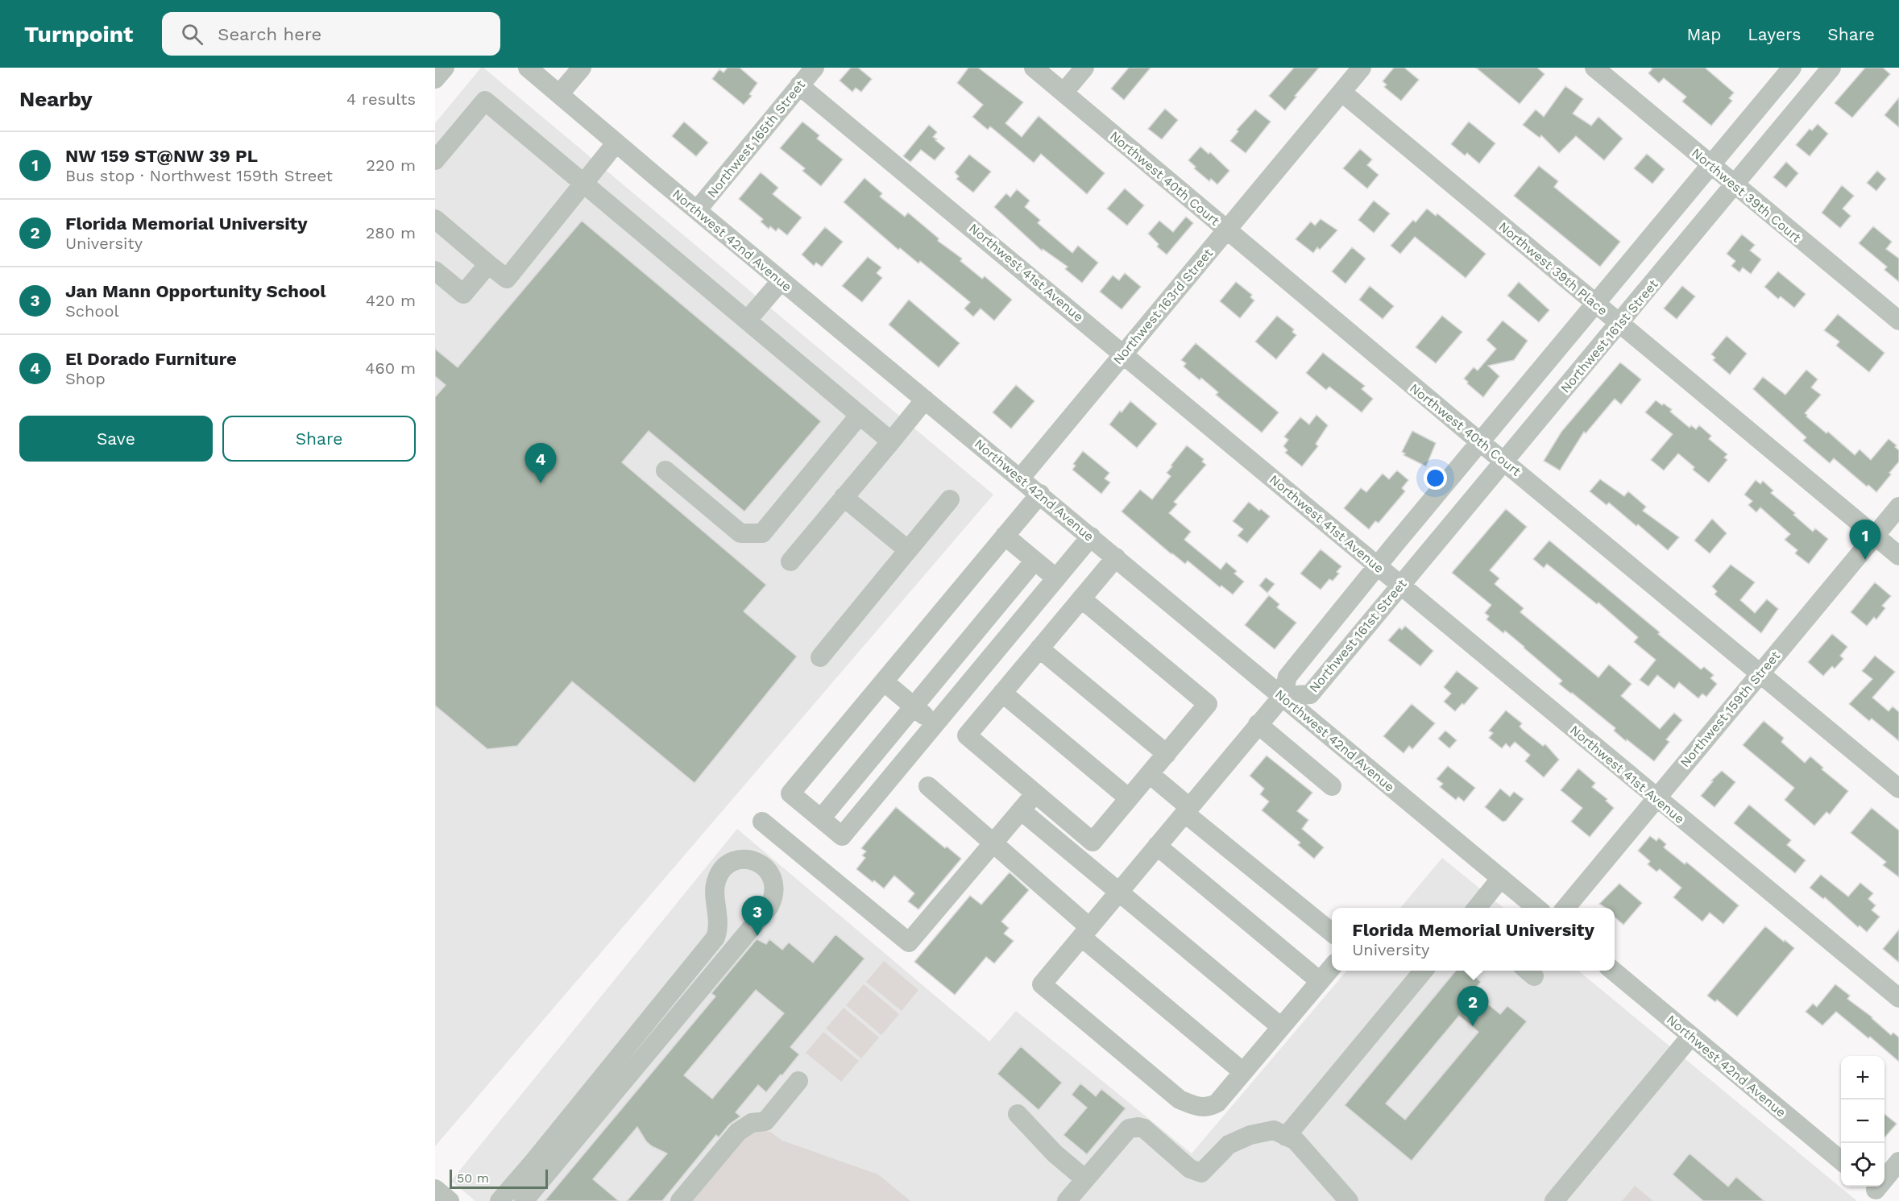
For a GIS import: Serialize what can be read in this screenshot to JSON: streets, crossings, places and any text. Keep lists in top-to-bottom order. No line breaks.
{"streets":{"street":["Northwest 165th Street","Northwest 40th Court","Northwest 39th Court","Northwest 42nd Avenue","Northwest 39th Place","Northwest 41st Avenue","Northwest 163rd Street","Northwest 161st Street","Northwest 159th Street"]},"crossings":[["Northwest 165th Street","Northwest 42nd Avenue"],["Northwest 165th Street","Northwest 41st Avenue"],["Northwest 40th Court","Northwest 163rd Street"],["Northwest 40th Court","Northwest 161st Street"],["Northwest 40th Court","Northwest 159th Street"],["Northwest 39th Court","Northwest 161st Street"],["Northwest 42nd Avenue","Northwest 163rd Street"],["Northwest 42nd Avenue","Northwest 161st Street"],["Northwest 39th Place","Northwest 163rd Street"],["Northwest 39th Place","Northwest 161st Street"],["Northwest 39th Place","Northwest 159th Street"],["Northwest 41st Avenue","Northwest 163rd Street"],["Northwest 41st Avenue","Northwest 161st Street"],["Northwest 41st Avenue","Northwest 159th Street"]],"scale_bar":"50 m","page":{"header":"Turnpoint","search":"Search here","nav":["Map","Layers","Share"],"heading":["Nearby","4 results"],"list":[{"mark":"1","name":"NW 159 ST@NW 39 PL","note":"Bus stop · Northwest 159th Street","value":"220 m"},{"mark":"2","name":"Florida Memorial University","note":"University","value":"280 m"},{"mark":"3","name":"Jan Mann Opportunity School","note":"School","value":"420 m"},{"mark":"4","name":"El Dorado Furniture","note":"Shop","value":"460 m"}],"buttons":["Save","Share"],"pins":["4","1","3","2"],"popup":["Florida Memorial University","University"],"map_buttons":["+","−"],"scale":"50 m"}}
